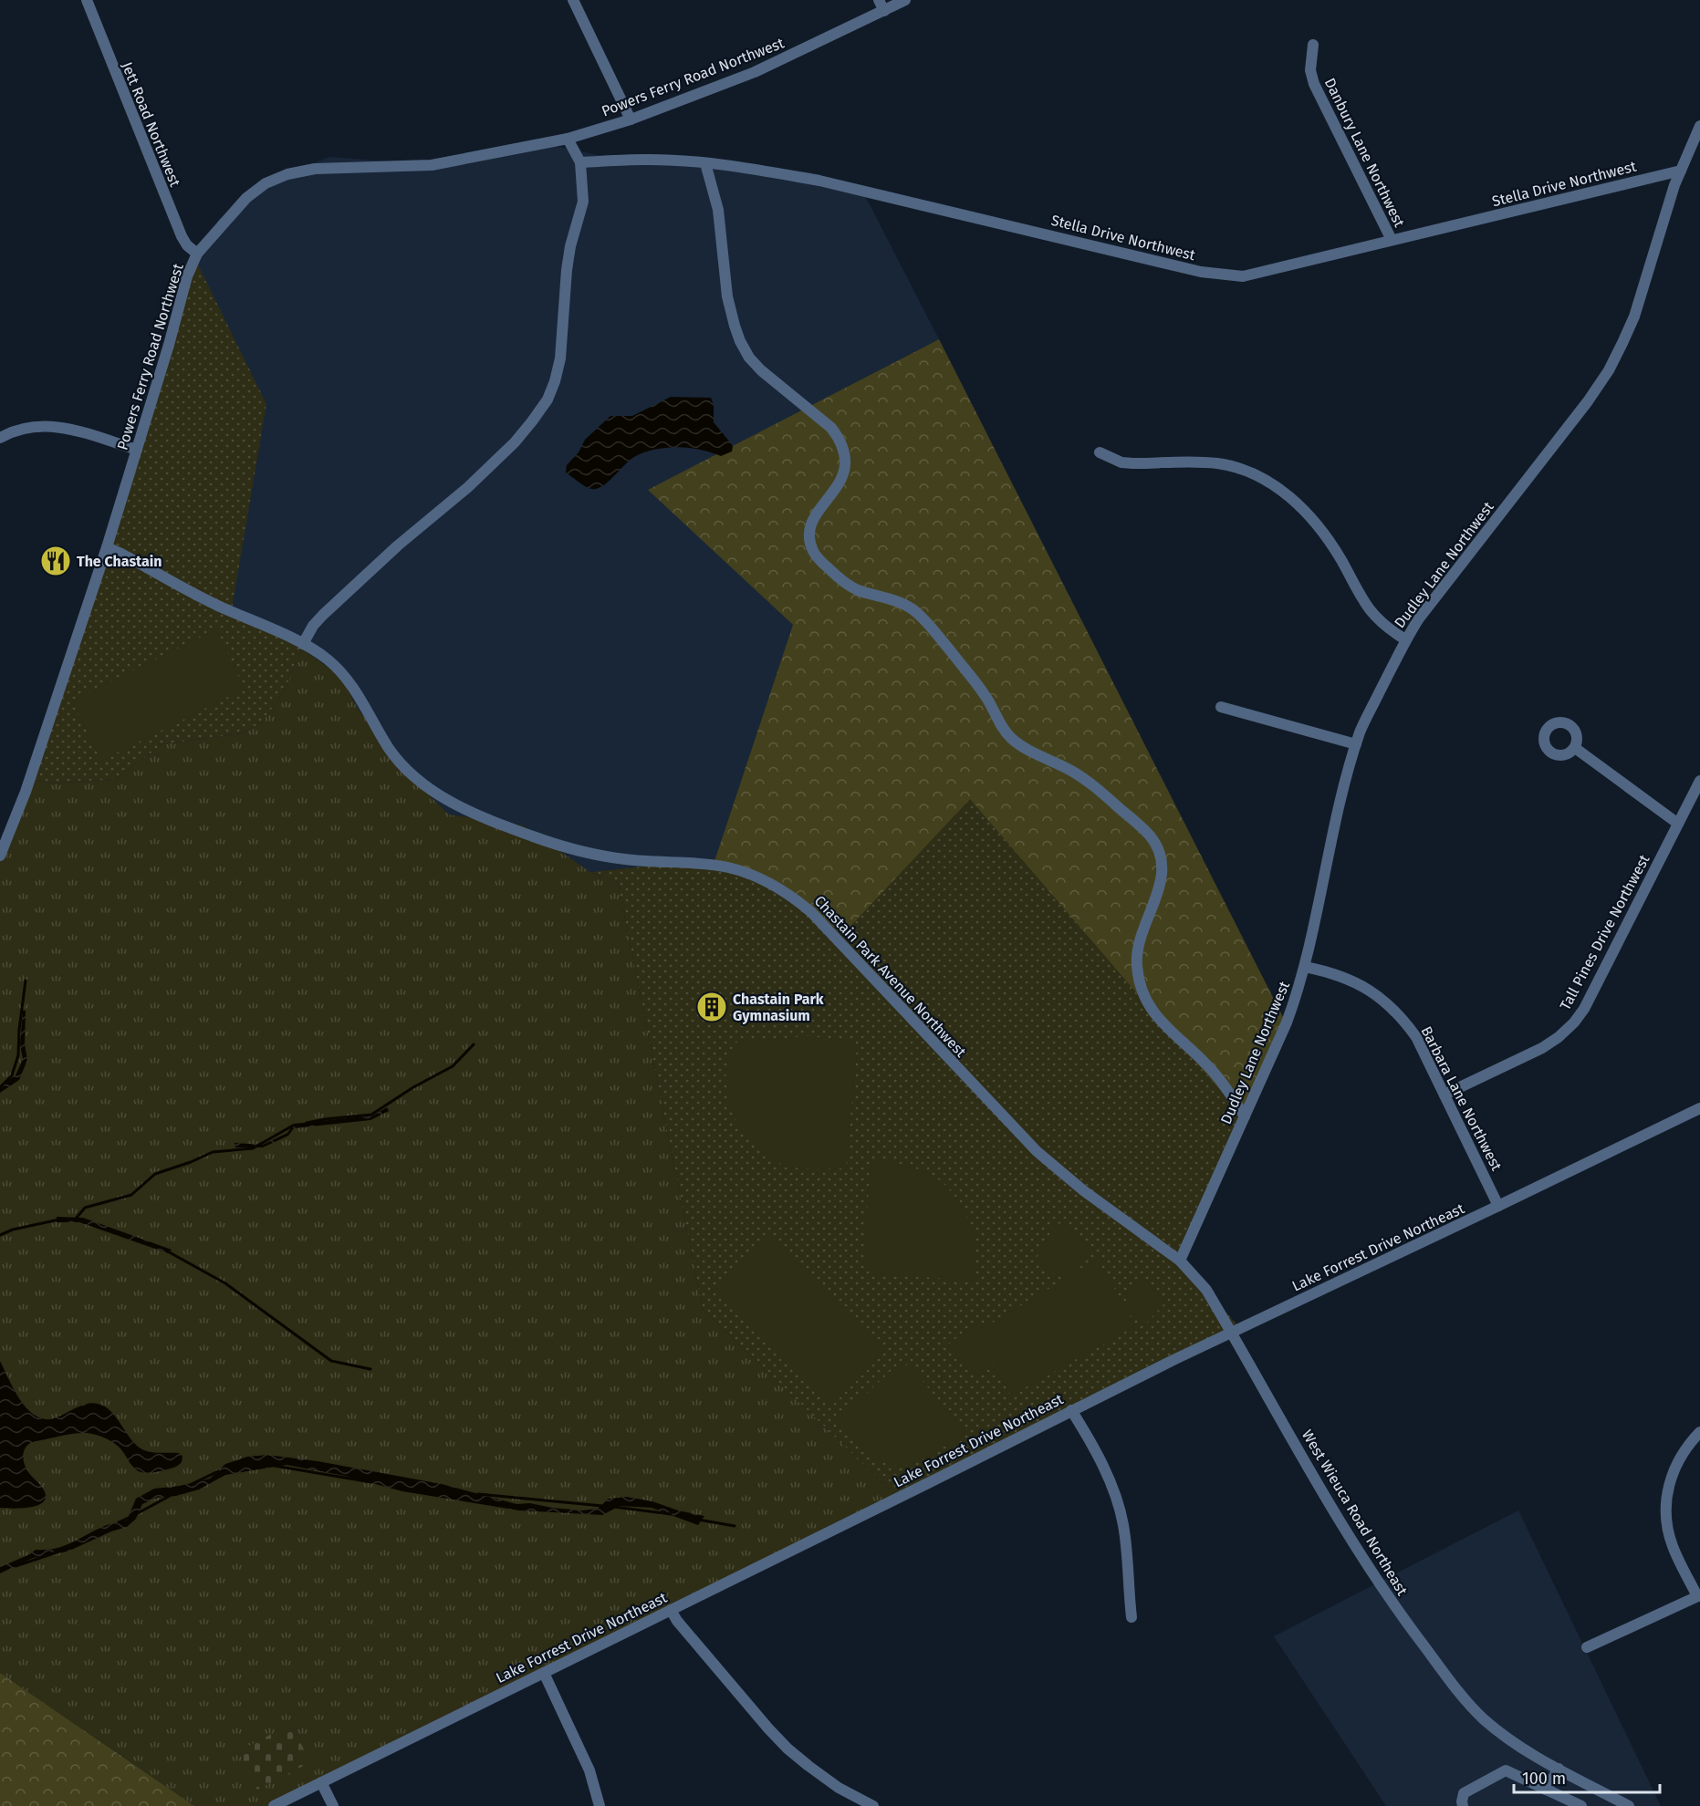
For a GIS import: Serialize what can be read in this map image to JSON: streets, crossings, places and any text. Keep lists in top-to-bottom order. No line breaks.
{"streets":{"street":["Powers Ferry Road Northwest","Jett Road Northwest","Danbury Lane Northwest","Stella Drive Northwest","Dudley Lane Northwest","Tall Pines Drive Northwest","Chastain Park Avenue Northwest","Barbara Lane Northwest","Lake Forrest Drive Northeast","West Wieuca Road Northeast"]},"crossings":[["Powers Ferry Road Northwest","Jett Road Northwest"],["Powers Ferry Road Northwest","Chastain Park Avenue Northwest"],["Danbury Lane Northwest","Stella Drive Northwest"],["Stella Drive Northwest","Dudley Lane Northwest"],["Dudley Lane Northwest","Chastain Park Avenue Northwest"],["Dudley Lane Northwest","Barbara Lane Northwest"],["Tall Pines Drive Northwest","Barbara Lane Northwest"],["Chastain Park Avenue Northwest","Lake Forrest Drive Northeast"],["Chastain Park Avenue Northwest","West Wieuca Road Northeast"],["Barbara Lane Northwest","Lake Forrest Drive Northeast"],["Lake Forrest Drive Northeast","West Wieuca Road Northeast"]],"places":{"restaurant":["The Chastain"],"building":["Chastain Park Gymnasium"]},"scale_bar":"100 m"}
